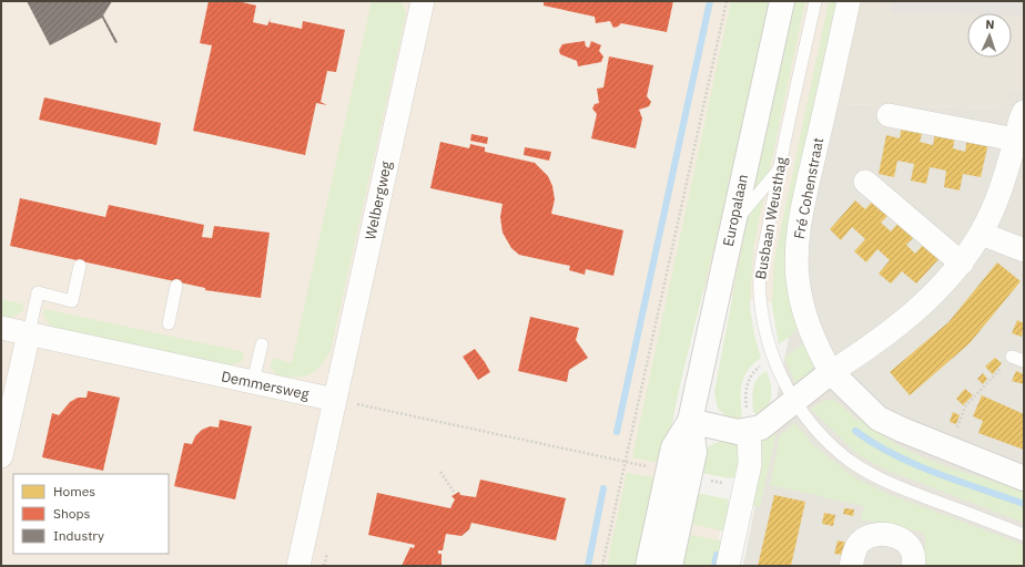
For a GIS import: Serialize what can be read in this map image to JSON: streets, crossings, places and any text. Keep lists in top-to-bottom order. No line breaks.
{"streets":{"street":["Fré Cohenstraat","Welbergweg","Europalaan","Demmersweg"],"lane":["Busbaan Weusthag"]},"crossings":[["Welbergweg","Demmersweg"]],"legend":["Homes","Shops","Industry"],"north":"top"}
